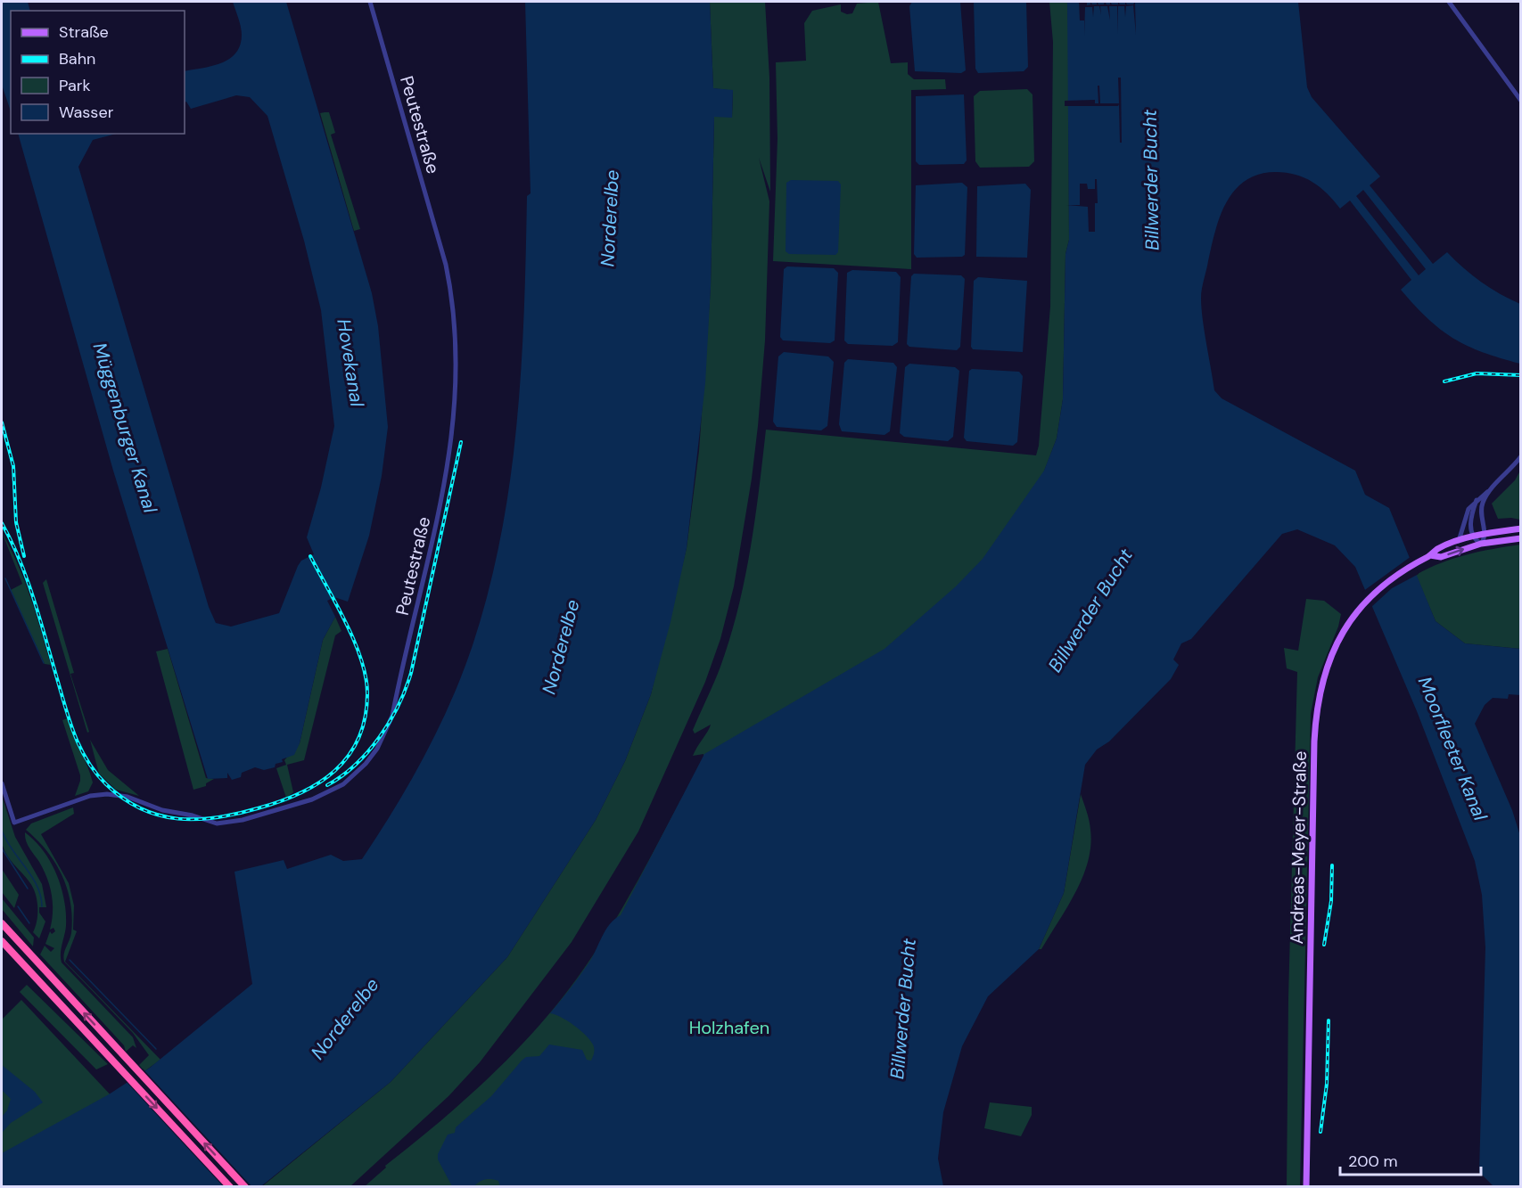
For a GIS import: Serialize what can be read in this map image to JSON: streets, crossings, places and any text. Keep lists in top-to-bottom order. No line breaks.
{"streets":{"main road":["Andreas-Meyer-Straße"],"street":["Peutestraße"]},"water":["Billwerder Bucht","Norderelbe","Hovekanal","Müggenburger Kanal","Moorfleeter Kanal"],"parks":["Holzhafen"],"legend":["Straße","Bahn","Park","Wasser"],"scale_bar":"200 m"}
